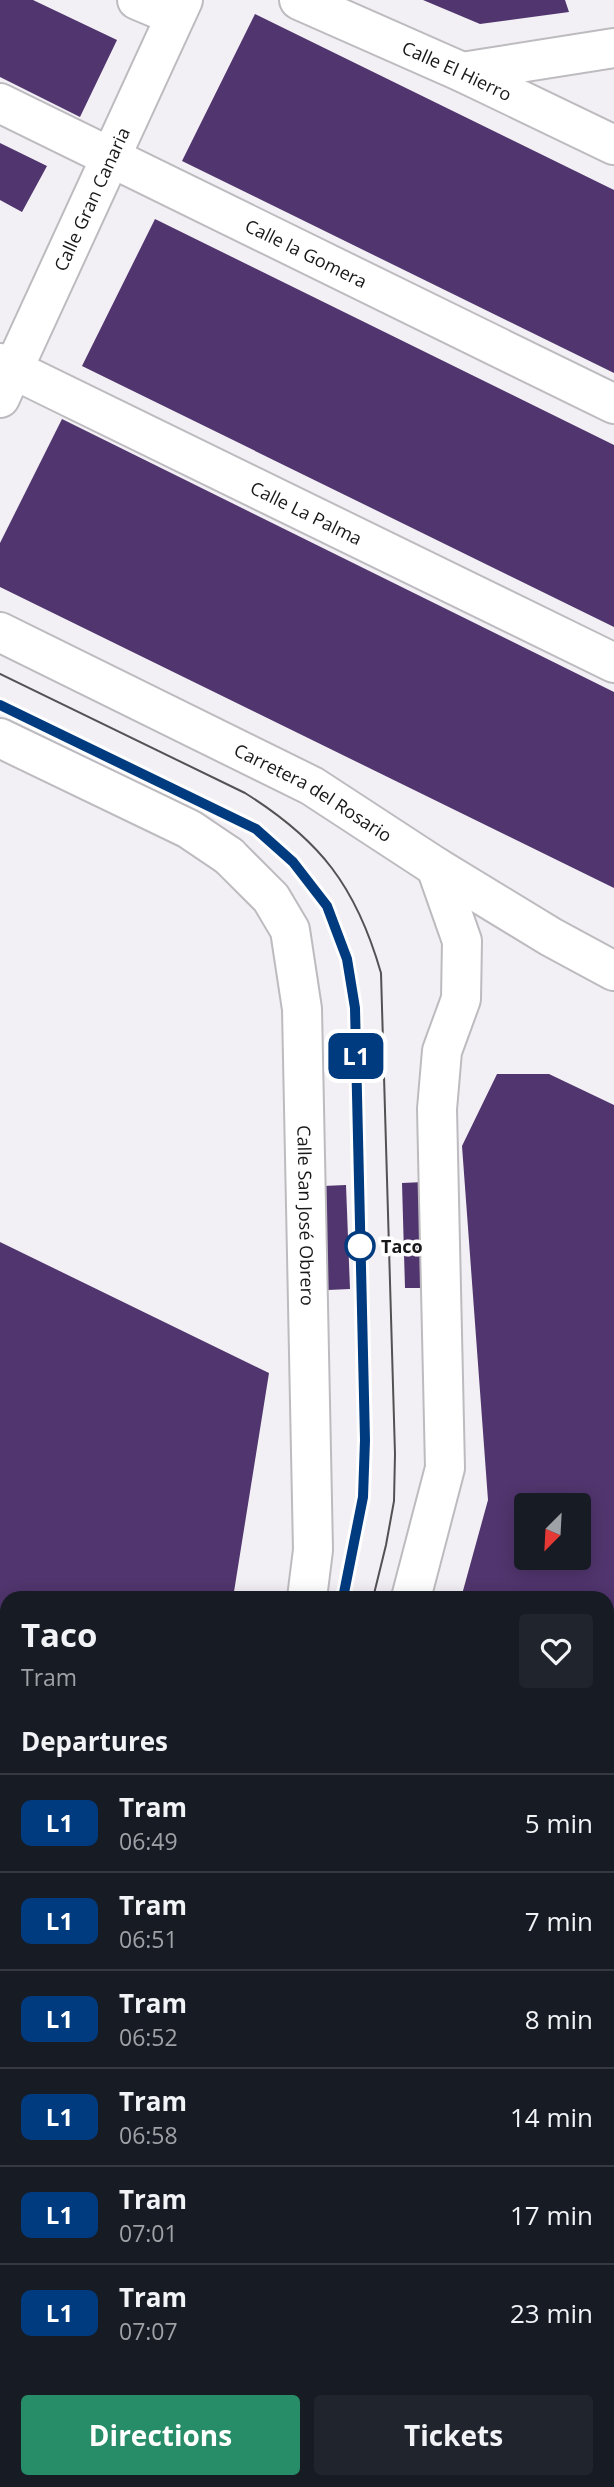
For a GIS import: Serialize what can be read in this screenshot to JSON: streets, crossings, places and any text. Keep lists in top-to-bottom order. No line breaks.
{"streets":{"street":["Calle El Hierro","Calle Gran Canaria","Calle la Gomera","Calle La Palma","Carretera del Rosario","Calle San José Obrero"]},"crossings":[["Calle Gran Canaria","Calle la Gomera"],["Calle Gran Canaria","Calle La Palma"]],"places":["Taco"],"lines":["tram line L1"],"north":"bottom left","page":{"on_map":"L1","heading":[["Taco","Tram"],"Departures"],"list":[{"mark":"L1","name":"Tram","note":"06:49","value":"5 min"},{"mark":"L1","name":"Tram","note":"06:51","value":"7 min"},{"mark":"L1","name":"Tram","note":"06:52","value":"8 min"},{"mark":"L1","name":"Tram","note":"06:58","value":"14 min"},{"mark":"L1","name":"Tram","note":"07:01","value":"17 min"},{"mark":"L1","name":"Tram","note":"07:07","value":"23 min"}],"buttons":["Directions","Tickets"]}}
